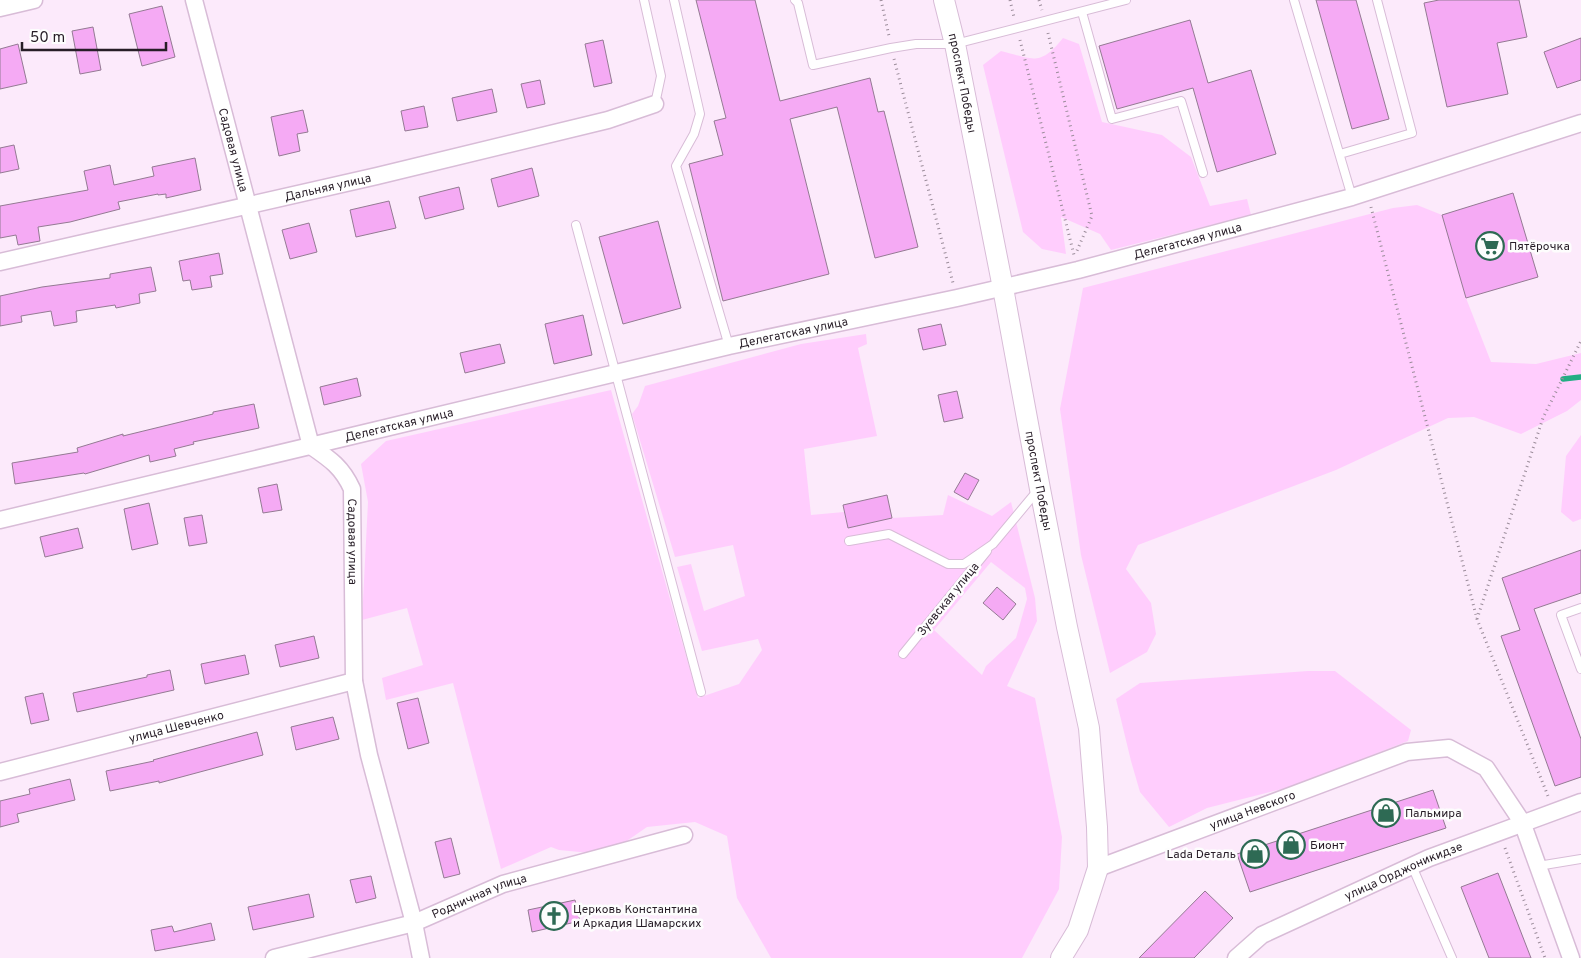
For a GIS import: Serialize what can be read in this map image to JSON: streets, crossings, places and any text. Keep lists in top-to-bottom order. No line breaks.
{"streets":{"street":["проспект Победы","Садовая улица","Дальняя улица","Делегатская улица","улица Шевченко","улица Невского","улица Орджоникидзе","Родничная улица"],"lane":["Зуевская улица"]},"crossings":[["проспект Победы","Делегатская улица"],["проспект Победы","Зуевская улица"],["проспект Победы","улица Невского"],["Садовая улица","Дальняя улица"],["Садовая улица","Делегатская улица"],["Садовая улица","улица Шевченко"],["Садовая улица","Родничная улица"],["улица Невского","улица Орджоникидзе"]],"places":{"supermarket":["Пятёрочка"],"shop":["Пальмира","Бионт","Lada Dеталь"],"church":["Церковь Константина и Аркадия Шамарских"]},"scale_bar":"50 m"}
